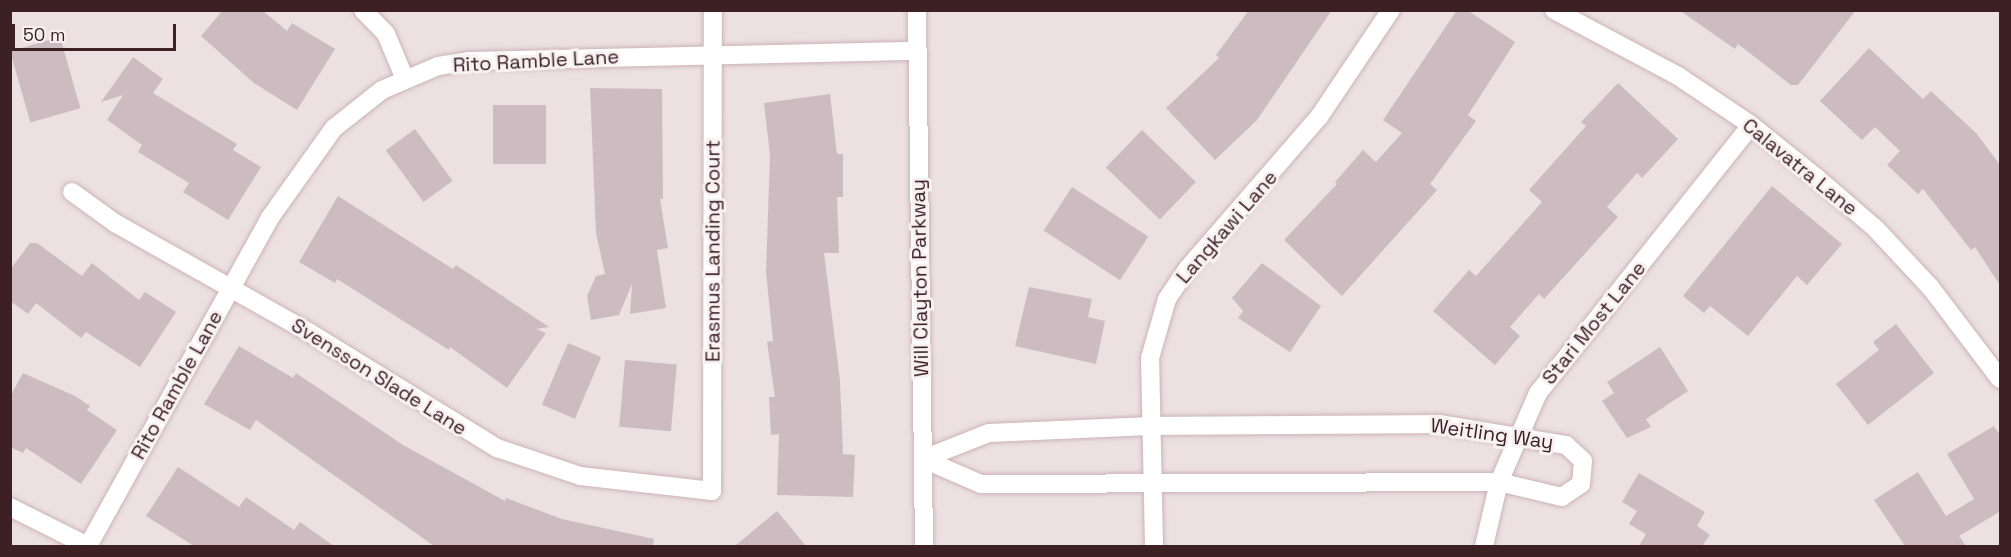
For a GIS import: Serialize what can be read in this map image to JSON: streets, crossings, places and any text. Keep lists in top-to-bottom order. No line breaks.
{"streets":{"street":["Rito Ramble Lane","Calavatra Lane","Langkawi Lane","Erasmus Landing Court","Will Clayton Parkway","Stari Most Lane","Svensson Slade Lane","Weitling Way"]},"crossings":[["Rito Ramble Lane","Erasmus Landing Court"],["Rito Ramble Lane","Will Clayton Parkway"],["Rito Ramble Lane","Svensson Slade Lane"],["Calavatra Lane","Stari Most Lane"],["Langkawi Lane","Weitling Way"],["Erasmus Landing Court","Svensson Slade Lane"],["Will Clayton Parkway","Weitling Way"],["Stari Most Lane","Weitling Way"]],"scale_bar":"50 m"}
